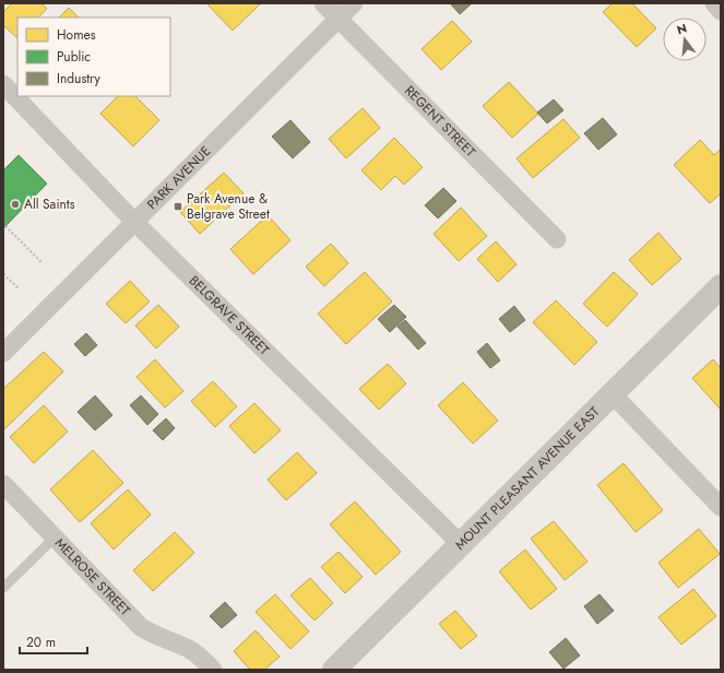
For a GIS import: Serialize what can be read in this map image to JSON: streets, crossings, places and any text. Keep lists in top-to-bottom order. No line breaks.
{"streets":{"street":["REGENT STREET","PARK AVENUE","BELGRAVE STREET","MOUNT PLEASANT AVENUE EAST","MELROSE STREET"]},"crossings":[["REGENT STREET","PARK AVENUE"],["PARK AVENUE","BELGRAVE STREET"],["BELGRAVE STREET","MOUNT PLEASANT AVENUE EAST"]],"places":{"other":["All Saints"],"transit":["Park Avenue & Belgrave Street"]},"legend":["Homes","Public","Industry"],"scale_bar":"20 m","north":"top"}
